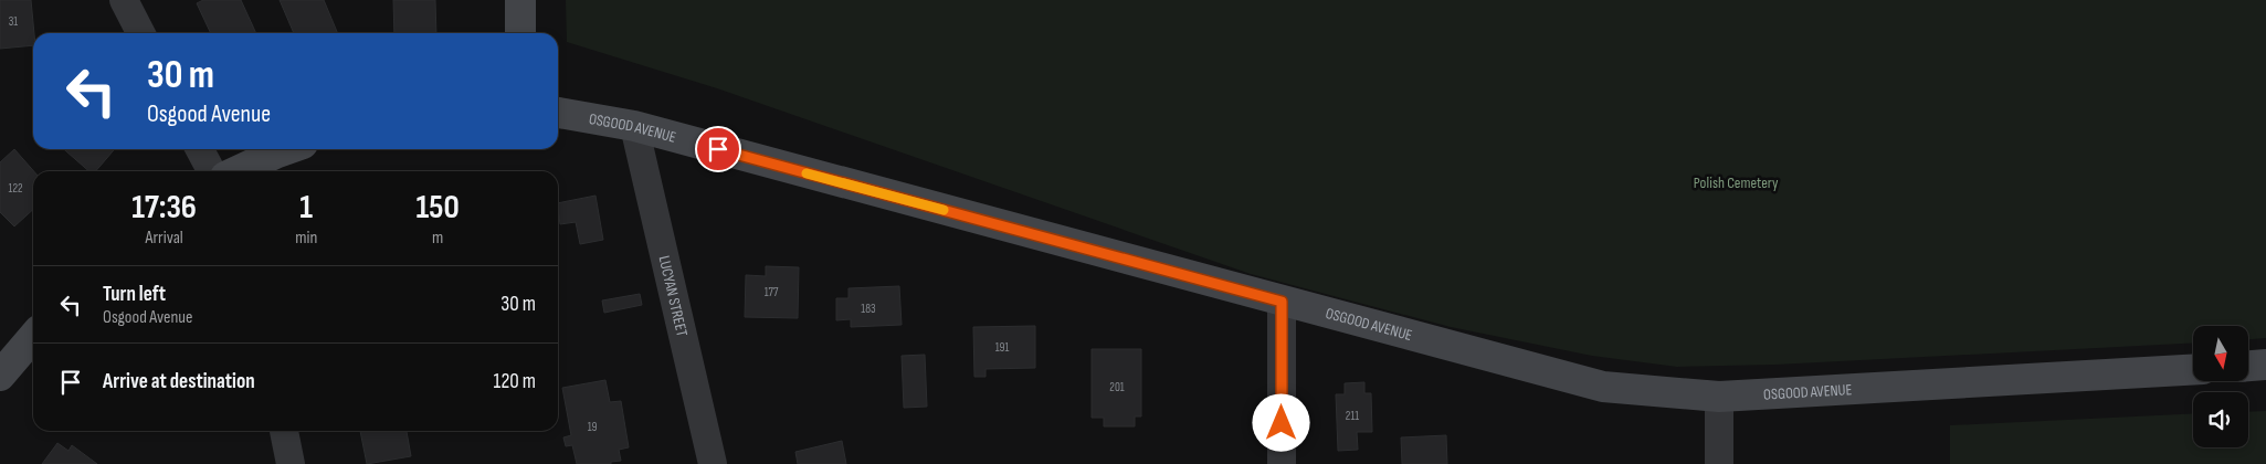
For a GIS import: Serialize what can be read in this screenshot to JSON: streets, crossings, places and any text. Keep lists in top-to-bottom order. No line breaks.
{"streets":{"street":["OSGOOD AVENUE","LUCYAN STREET"]},"crossings":[["OSGOOD AVENUE","LUCYAN STREET"]],"parks":["Polish Cemetery"],"house_numbers":["31","122","177","183","191","201","211","19"],"north":"bottom","page":{"turn":["30 m","Osgood Avenue"],"eta":["17:36","Arrival","1","min","150","m"],"list":[{"name":"Turn left","note":"Osgood Avenue","value":"30 m"},{"name":"Arrive at destination","value":"120 m"}]}}
